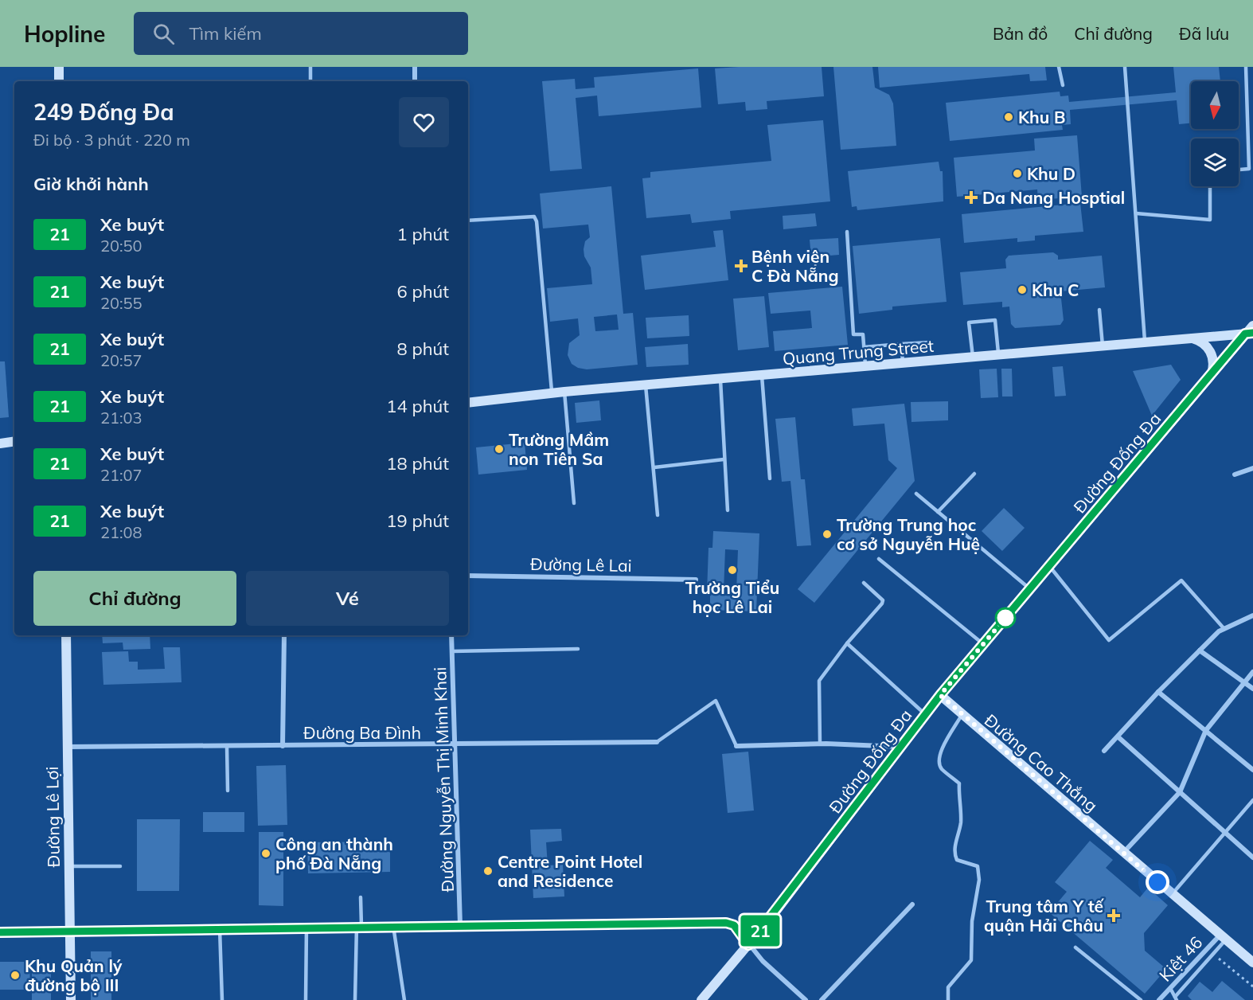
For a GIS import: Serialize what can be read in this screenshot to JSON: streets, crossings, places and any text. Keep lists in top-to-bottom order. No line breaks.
{"streets":{"main road":["Quang Trung Street","Đường Đống Đa","Đường Cao Thắng","Đường Lê Lợi"],"street":["Đường Lê Lai","Đường Ba Đình","Đường Nguyễn Thị Minh Khai","Kiệt 46"]},"crossings":[["Quang Trung Street","Đường Đống Đa"],["Đường Đống Đa","Đường Cao Thắng"],["Đường Ba Đình","Đường Nguyễn Thị Minh Khai"],["Đường Ba Đình","Đường Lê Lợi"],["Đường Cao Thắng","Kiệt 46"]],"places":{"other":["Khu B","Khu D","Khu C","Trường Mầm non Tiên Sa","Trường Trung học cơ sở Nguyễn Huệ","Trường Tiểu học Lê Lai","Công an thành phố Đà Nẵng","Centre Point Hotel and Residence","Khu Quản lý đường bộ III"],"health":["Da Nang Hosptial","Bệnh viện C Đà Nẵng","Trung tâm Y tế quận Hải Châu"]},"lines":["bus line 21"],"north":"bottom","page":{"header":"Hopline","search":"Tìm kiếm","nav":["Bản đồ","Chỉ đường","Đã lưu"],"on_map":"21","heading":[["249 Đống Đa","Đi bộ · 3 phút · 220 m"],"Giờ khởi hành"],"list":[{"mark":"21","name":"Xe buýt","note":"20:50","value":"1 phút"},{"mark":"21","name":"Xe buýt","note":"20:55","value":"6 phút"},{"mark":"21","name":"Xe buýt","note":"20:57","value":"8 phút"},{"mark":"21","name":"Xe buýt","note":"21:03","value":"14 phút"},{"mark":"21","name":"Xe buýt","note":"21:07","value":"18 phút"},{"mark":"21","name":"Xe buýt","note":"21:08","value":"19 phút"}],"buttons":["Chỉ đường","Vé"]}}
